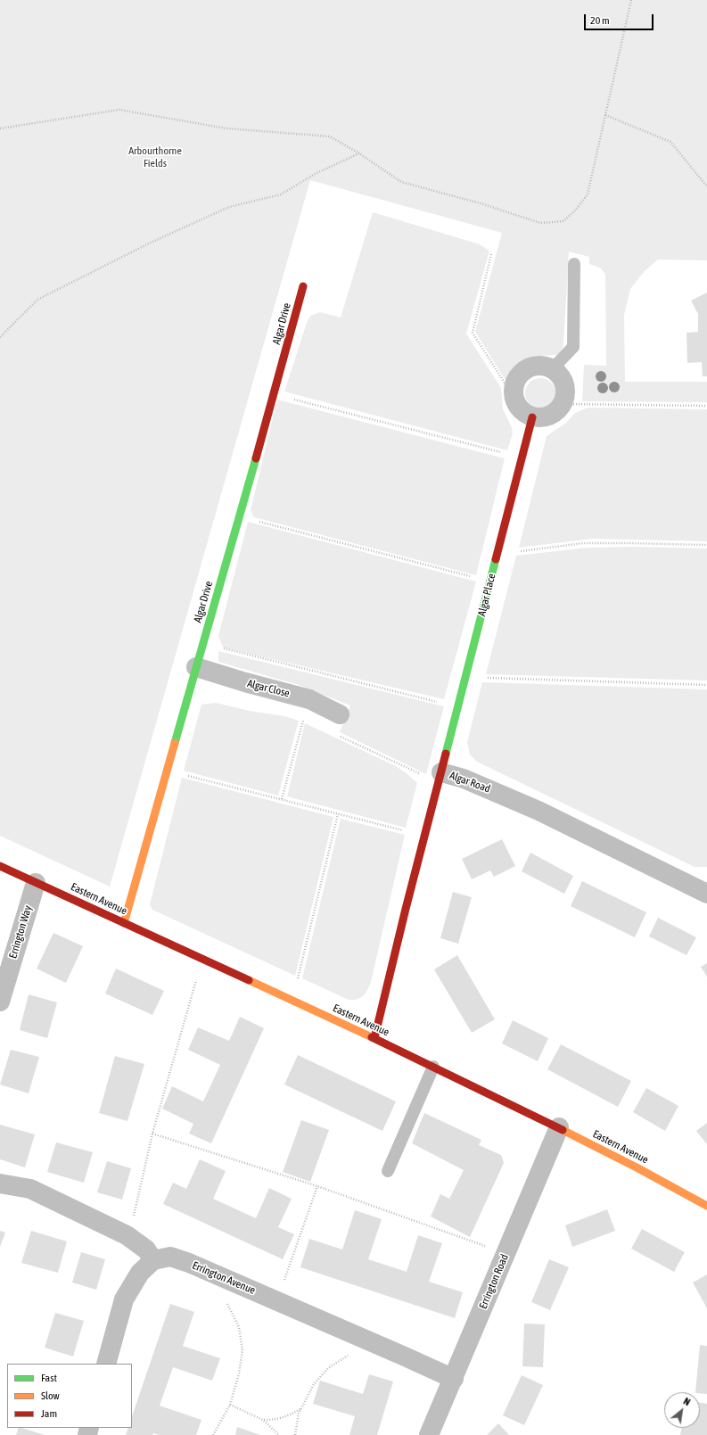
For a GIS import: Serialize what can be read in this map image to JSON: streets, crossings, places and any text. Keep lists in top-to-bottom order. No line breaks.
{"streets":{"street":["Algar Drive","Algar Place","Algar Close","Algar Road","Eastern Avenue","Errington Way","Errington Avenue","Errington Road"]},"crossings":[["Algar Drive","Algar Close"],["Algar Drive","Eastern Avenue"],["Algar Place","Algar Road"],["Algar Road","Eastern Avenue"],["Eastern Avenue","Errington Way"],["Eastern Avenue","Errington Road"],["Errington Avenue","Errington Road"]],"parks":["Arbourthorne Fields"],"legend":["Fast","Slow","Jam"],"scale_bar":"20 m","north":"top right"}
